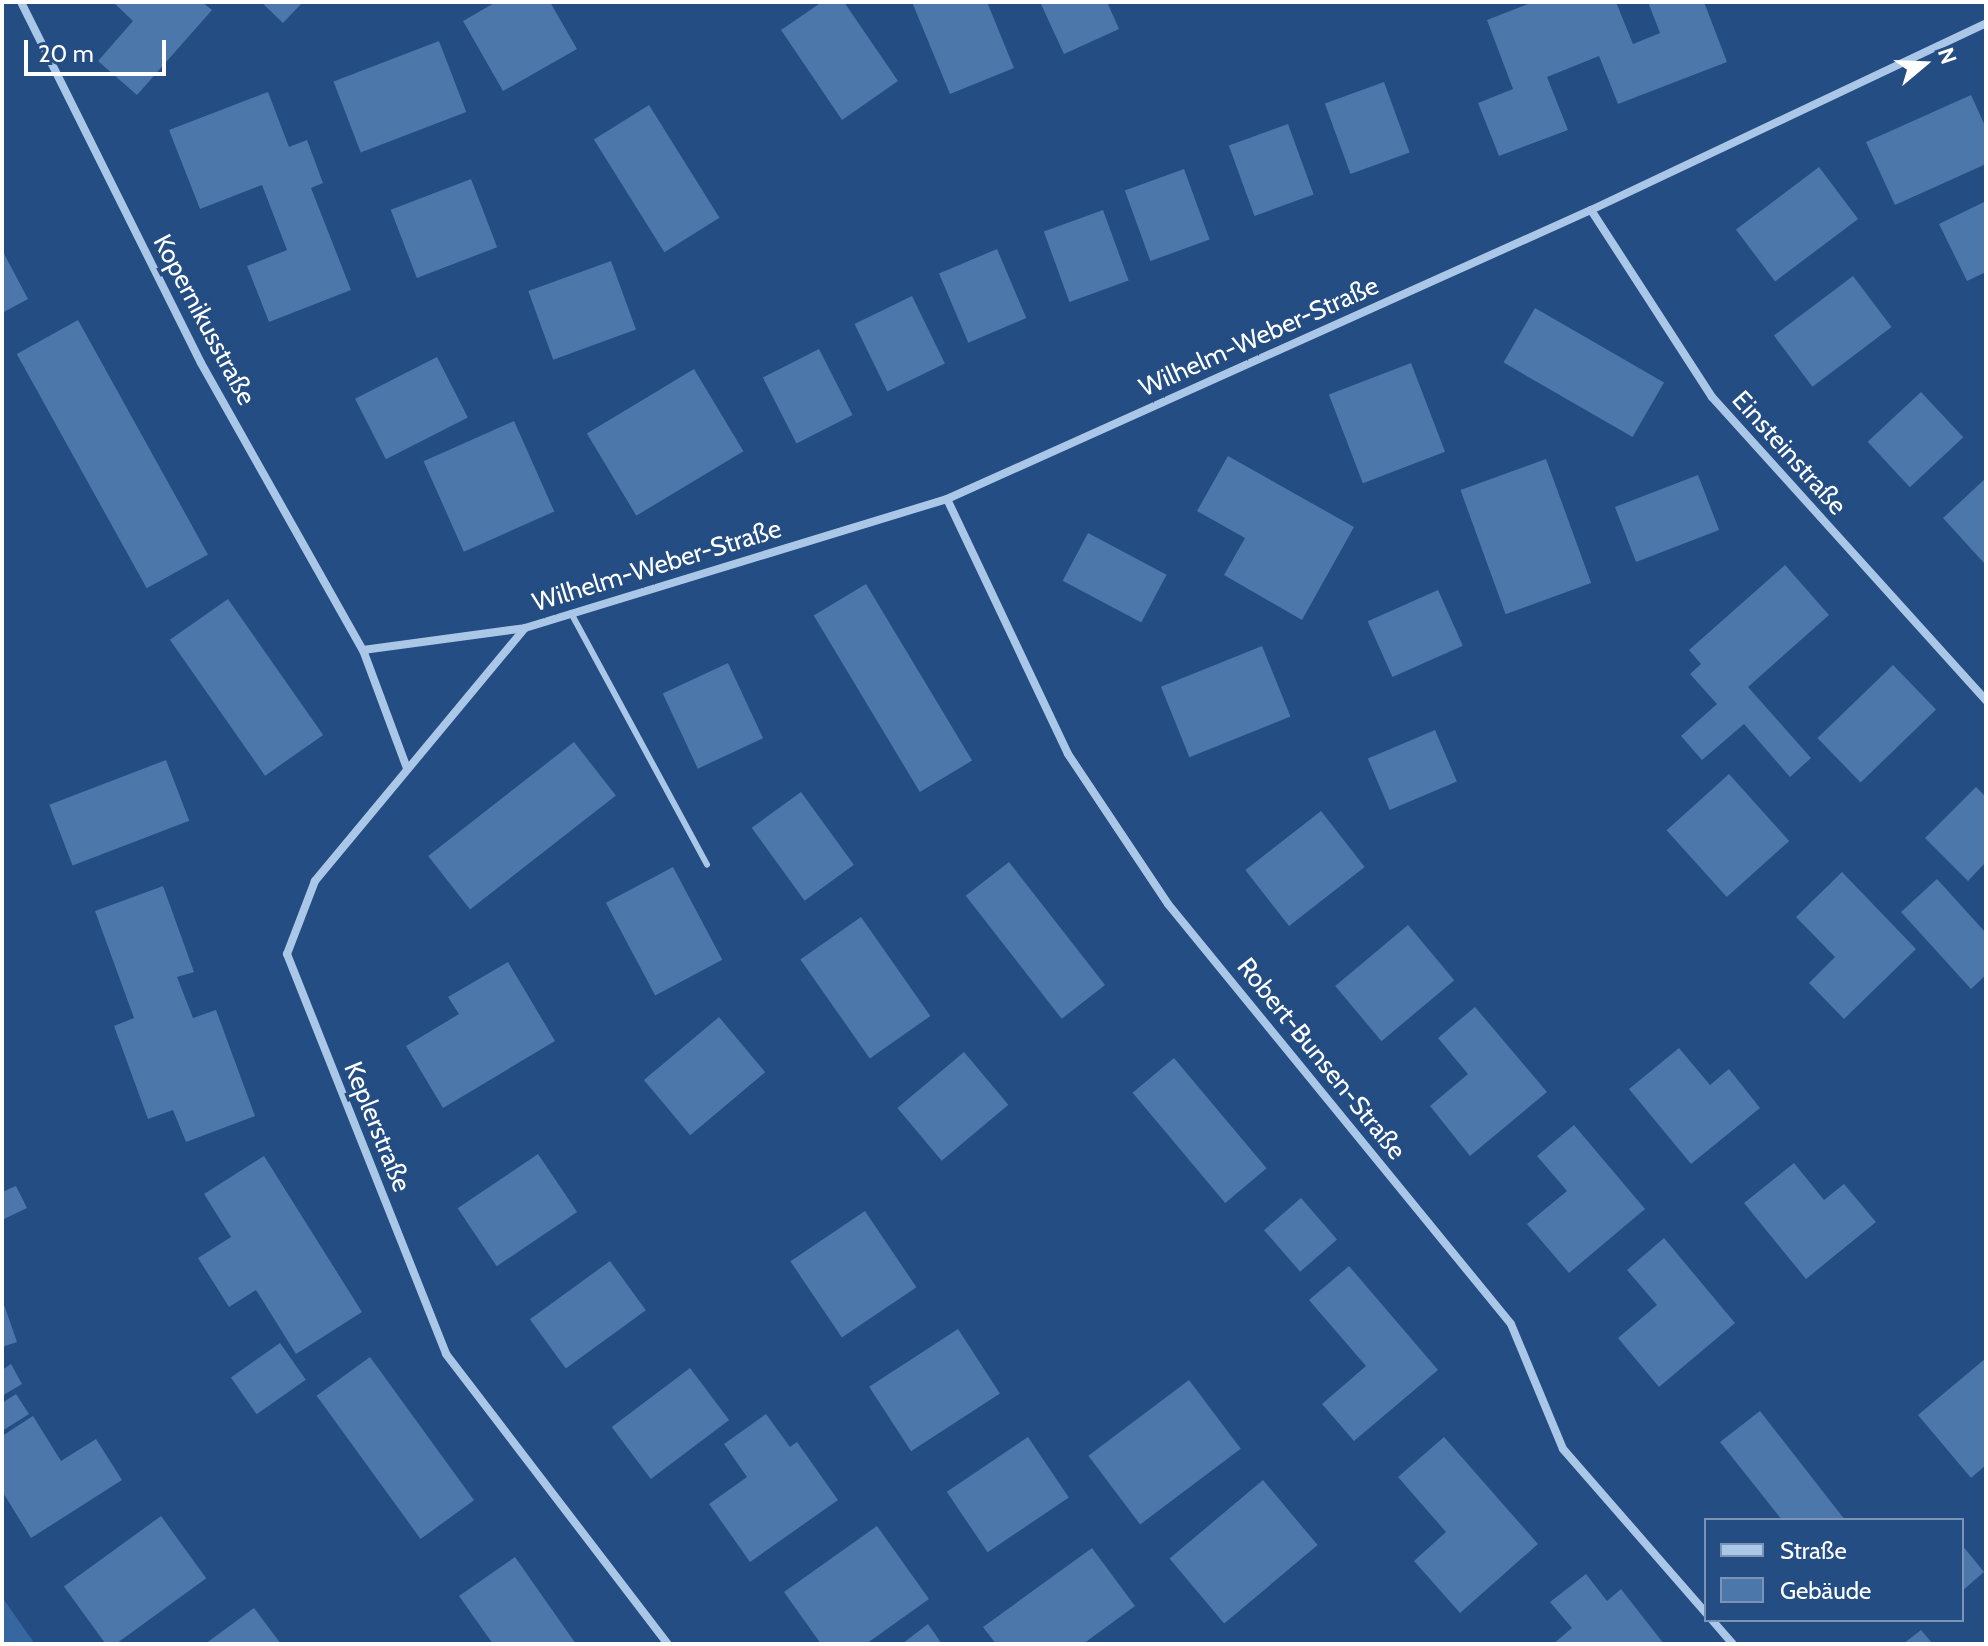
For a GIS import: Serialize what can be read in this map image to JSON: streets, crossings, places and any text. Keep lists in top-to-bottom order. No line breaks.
{"streets":{"street":["Kopernikusstraße","Wilhelm-Weber-Straße","Einsteinstraße","Robert-Bunsen-Straße","Keplerstraße"]},"crossings":[["Kopernikusstraße","Keplerstraße"],["Wilhelm-Weber-Straße","Einsteinstraße"],["Wilhelm-Weber-Straße","Robert-Bunsen-Straße"],["Wilhelm-Weber-Straße","Keplerstraße"]],"legend":["Straße","Gebäude"],"scale_bar":"20 m","north":"right"}
